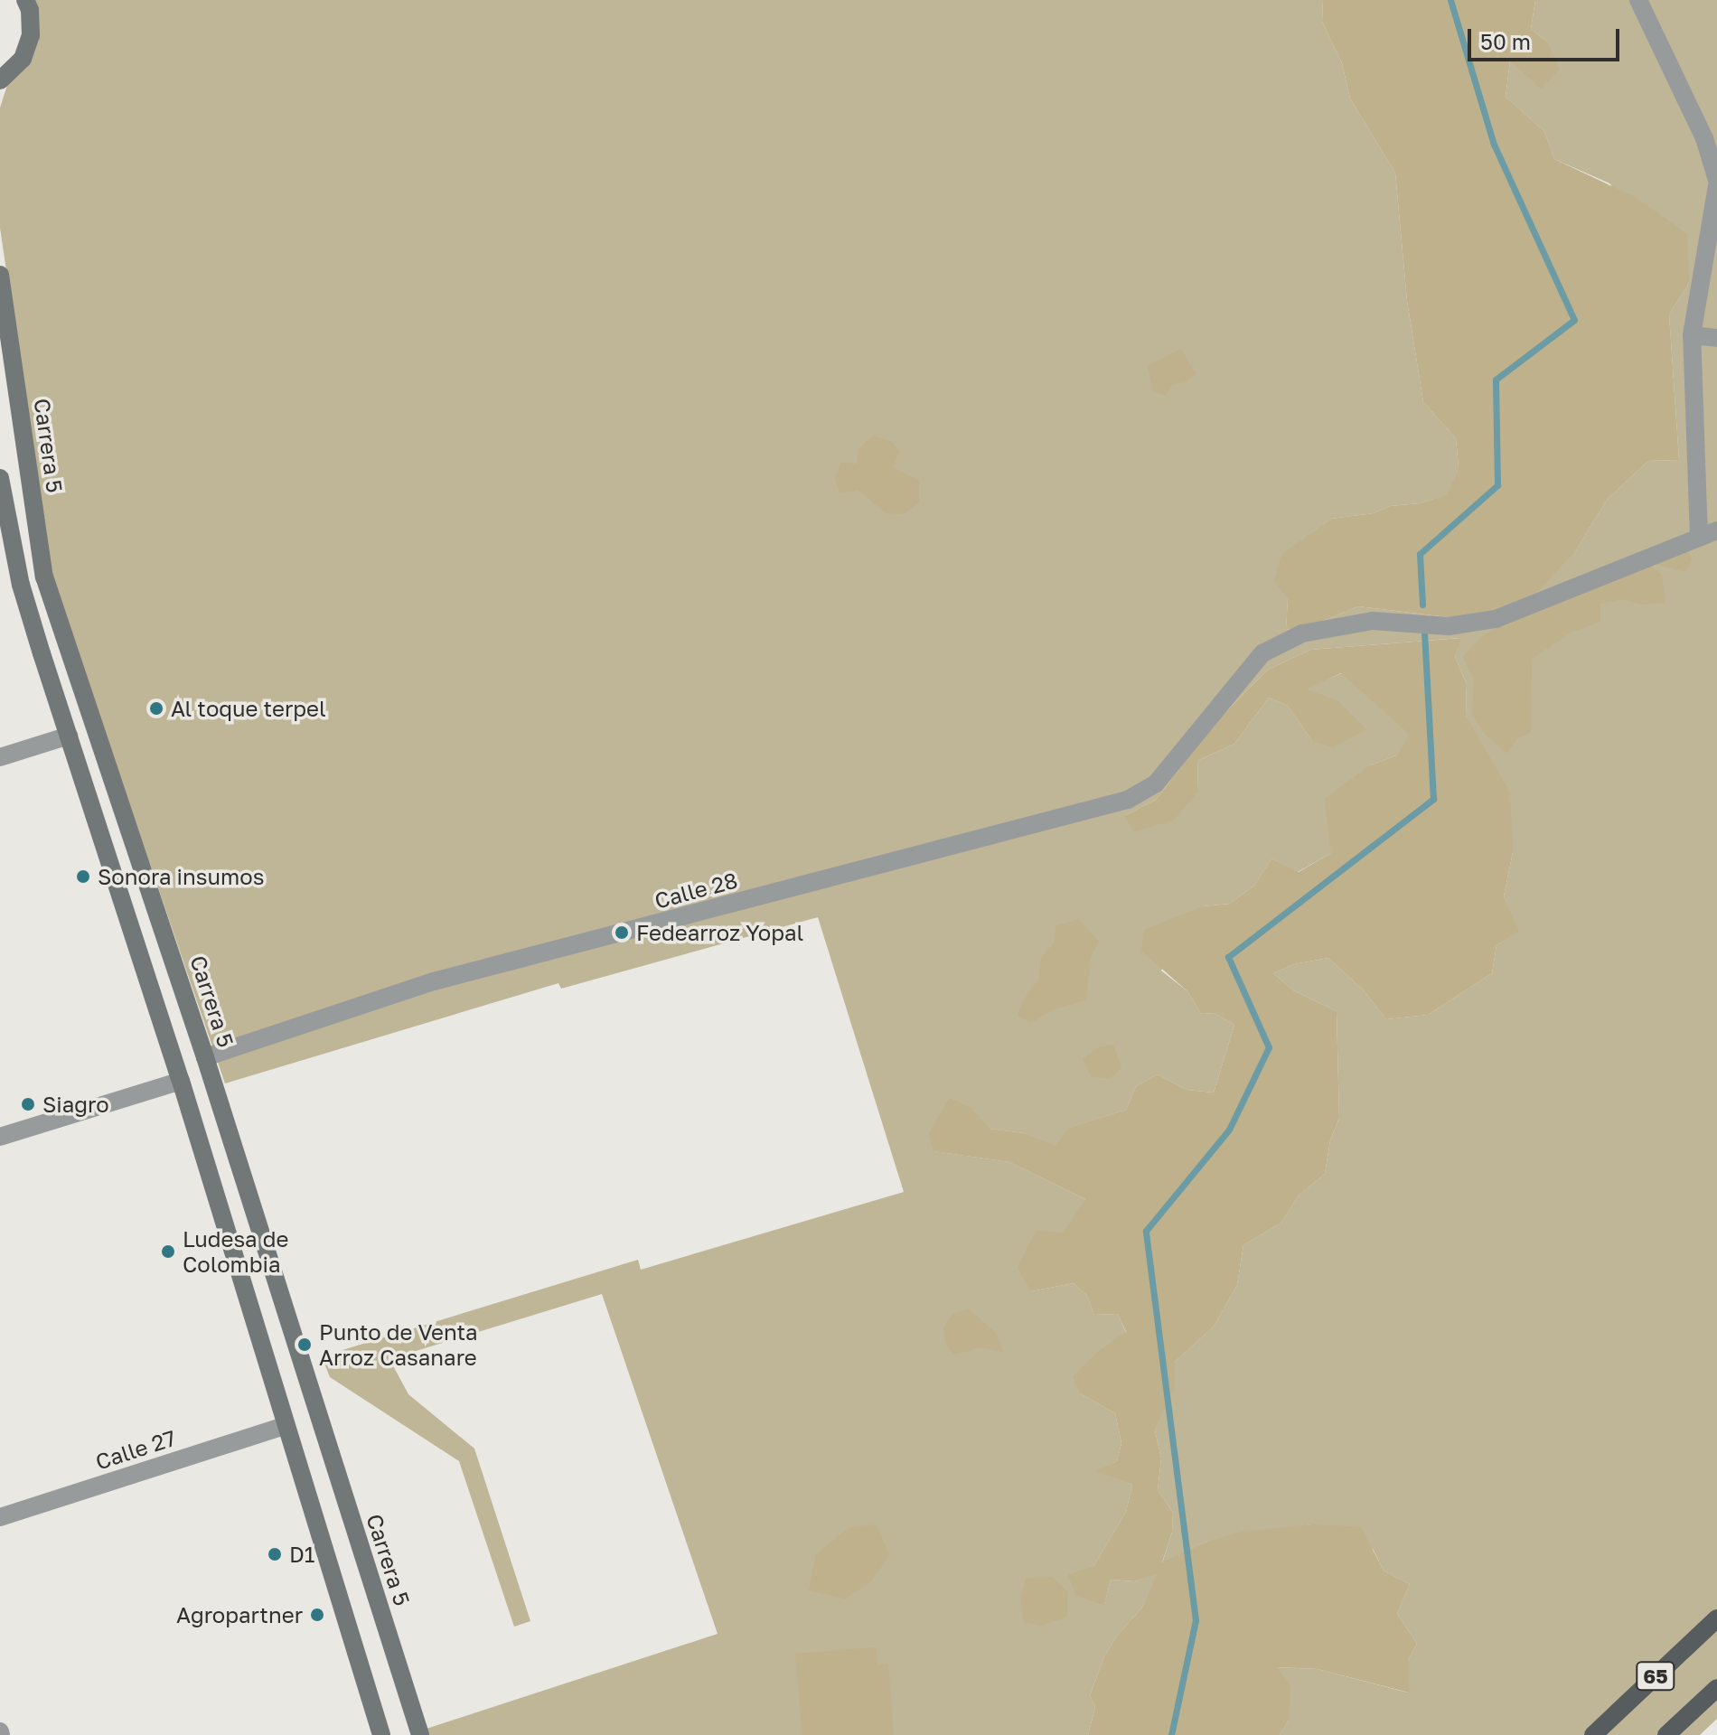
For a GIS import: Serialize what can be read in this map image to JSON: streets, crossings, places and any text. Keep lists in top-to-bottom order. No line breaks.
{"streets":{"main road":["Carrera 5","65"],"street":["Calle 28","Calle 27"]},"crossings":[["Carrera 5","Calle 28"]],"places":["Al toque terpel","Sonora insumos","Fedearroz Yopal","Siagro","Ludesa de Colombia","Punto de Venta Arroz Casanare","D1","Agropartner"],"scale_bar":"50 m"}
